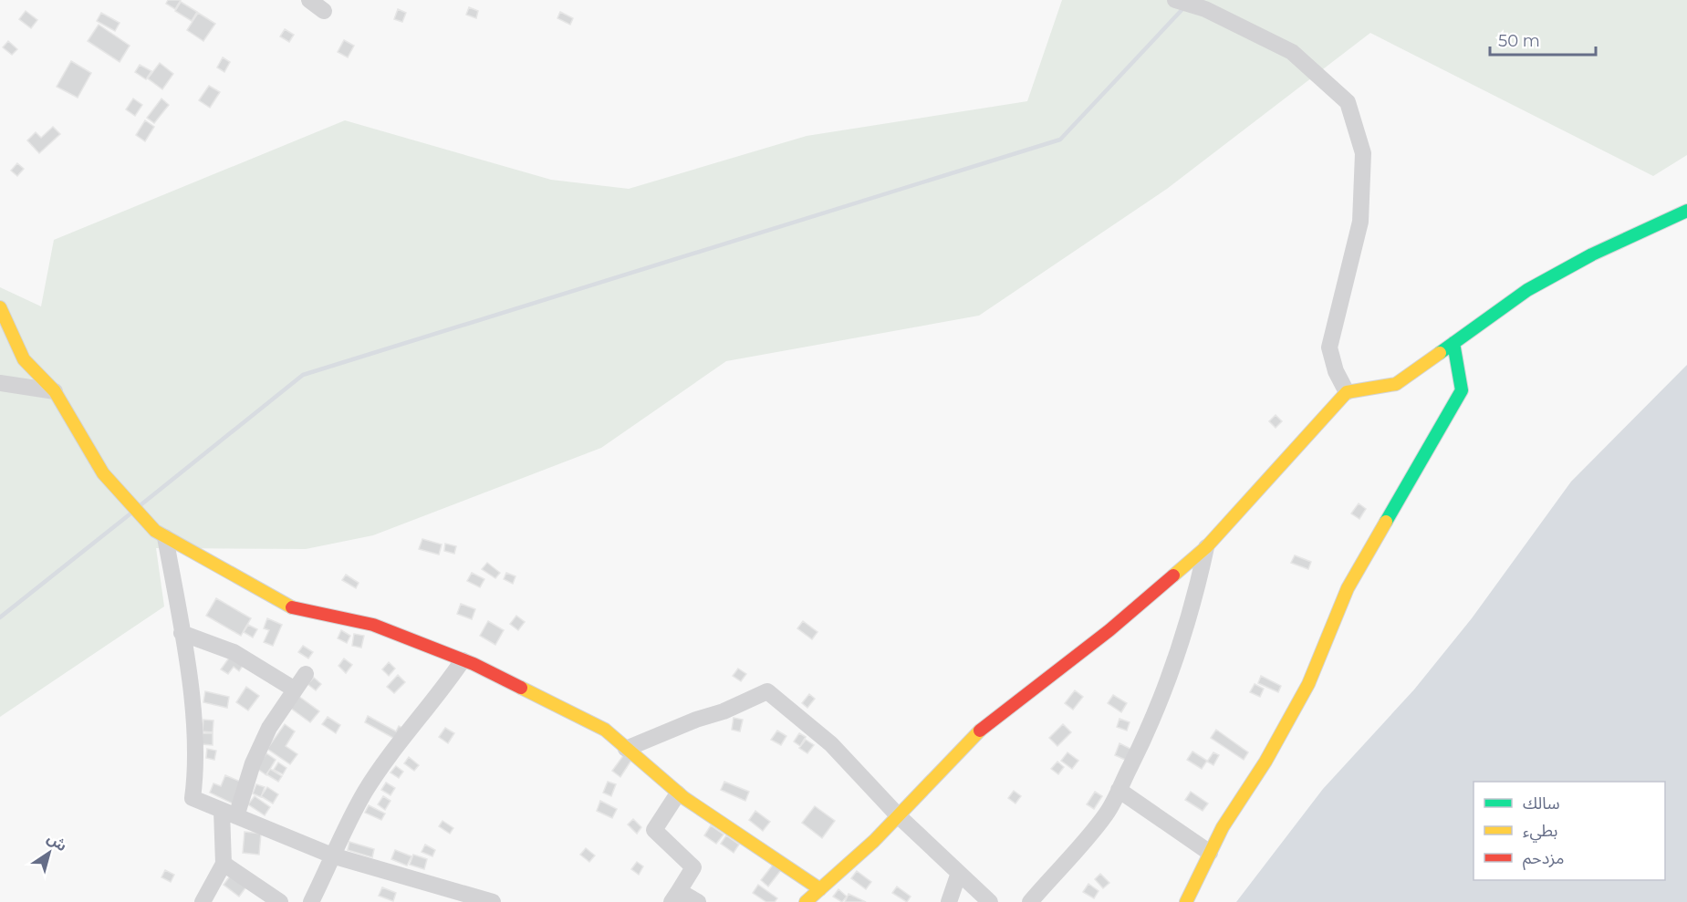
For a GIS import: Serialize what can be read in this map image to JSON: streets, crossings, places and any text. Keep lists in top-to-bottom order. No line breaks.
{"legend":["سالك","بطيء","مزدحم"],"scale_bar":"50 m","north":"top right"}
